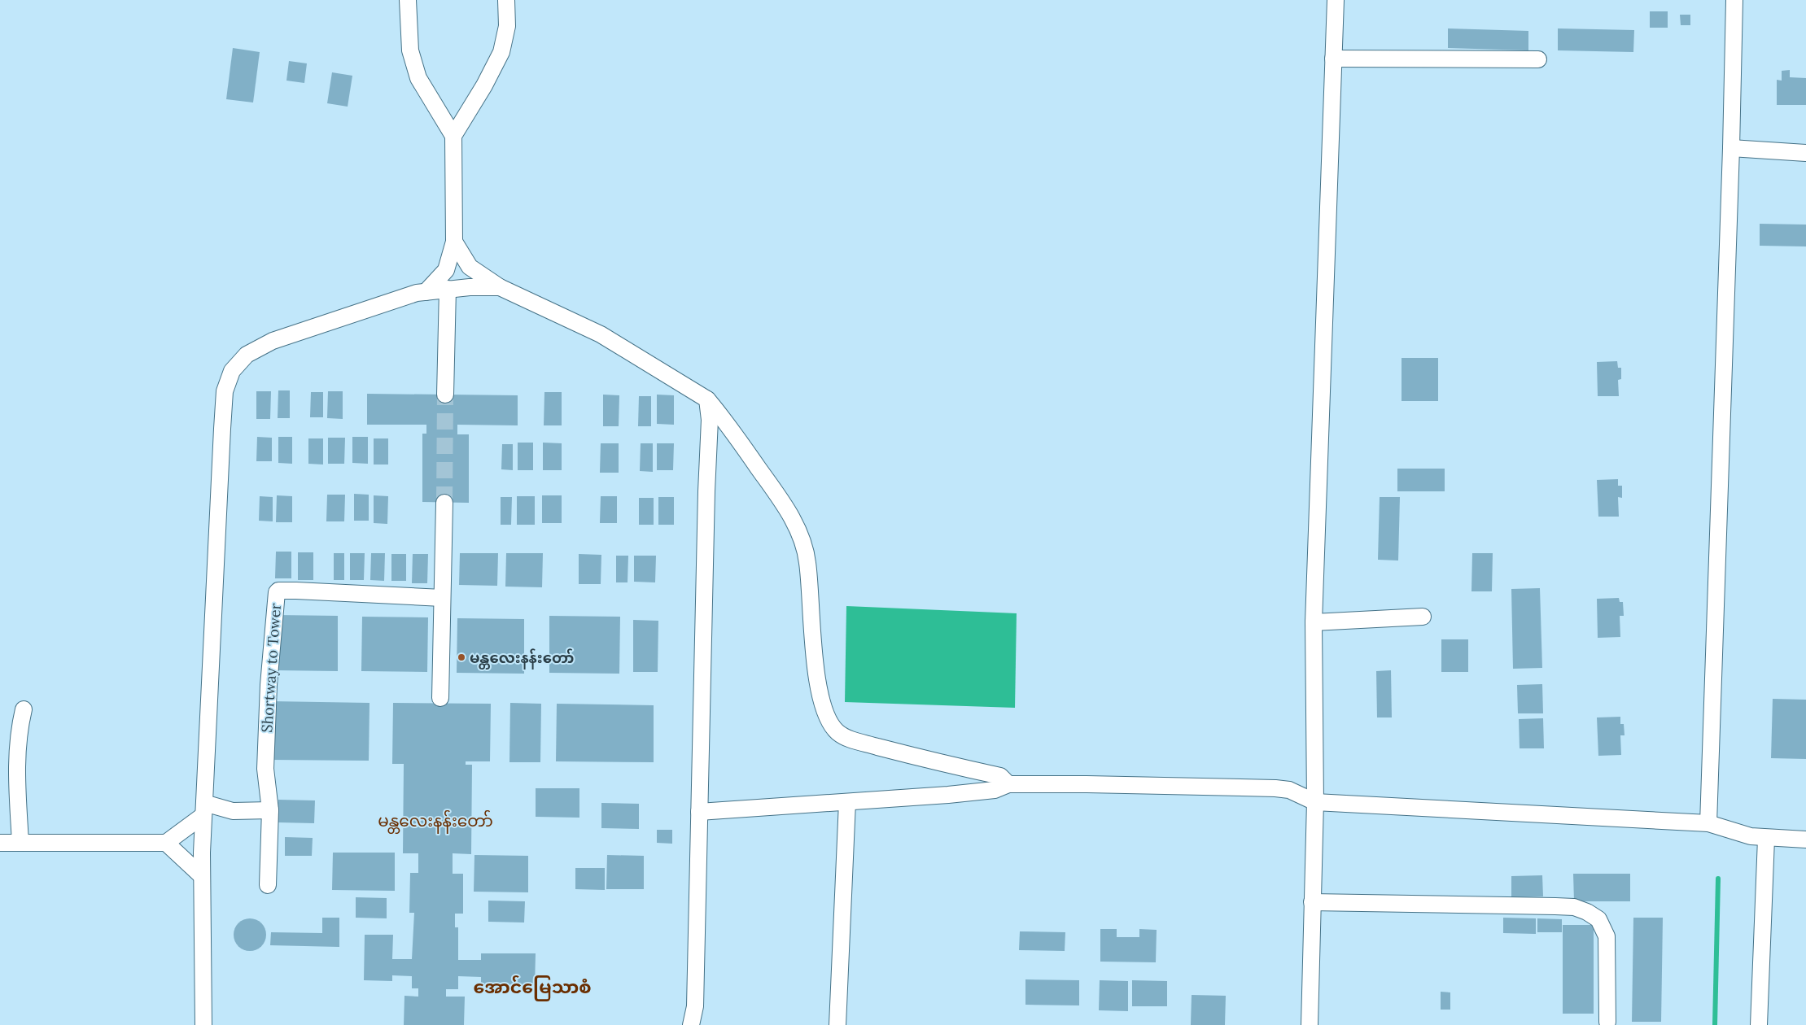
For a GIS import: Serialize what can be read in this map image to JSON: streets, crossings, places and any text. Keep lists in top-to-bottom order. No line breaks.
{"streets":{"street":["Shortway to Tower"]},"districts":["မန္တလေးနန်းတော်","အောင်မြေသာစံ"],"places":["မန္တလေးနန်းတော်"]}
